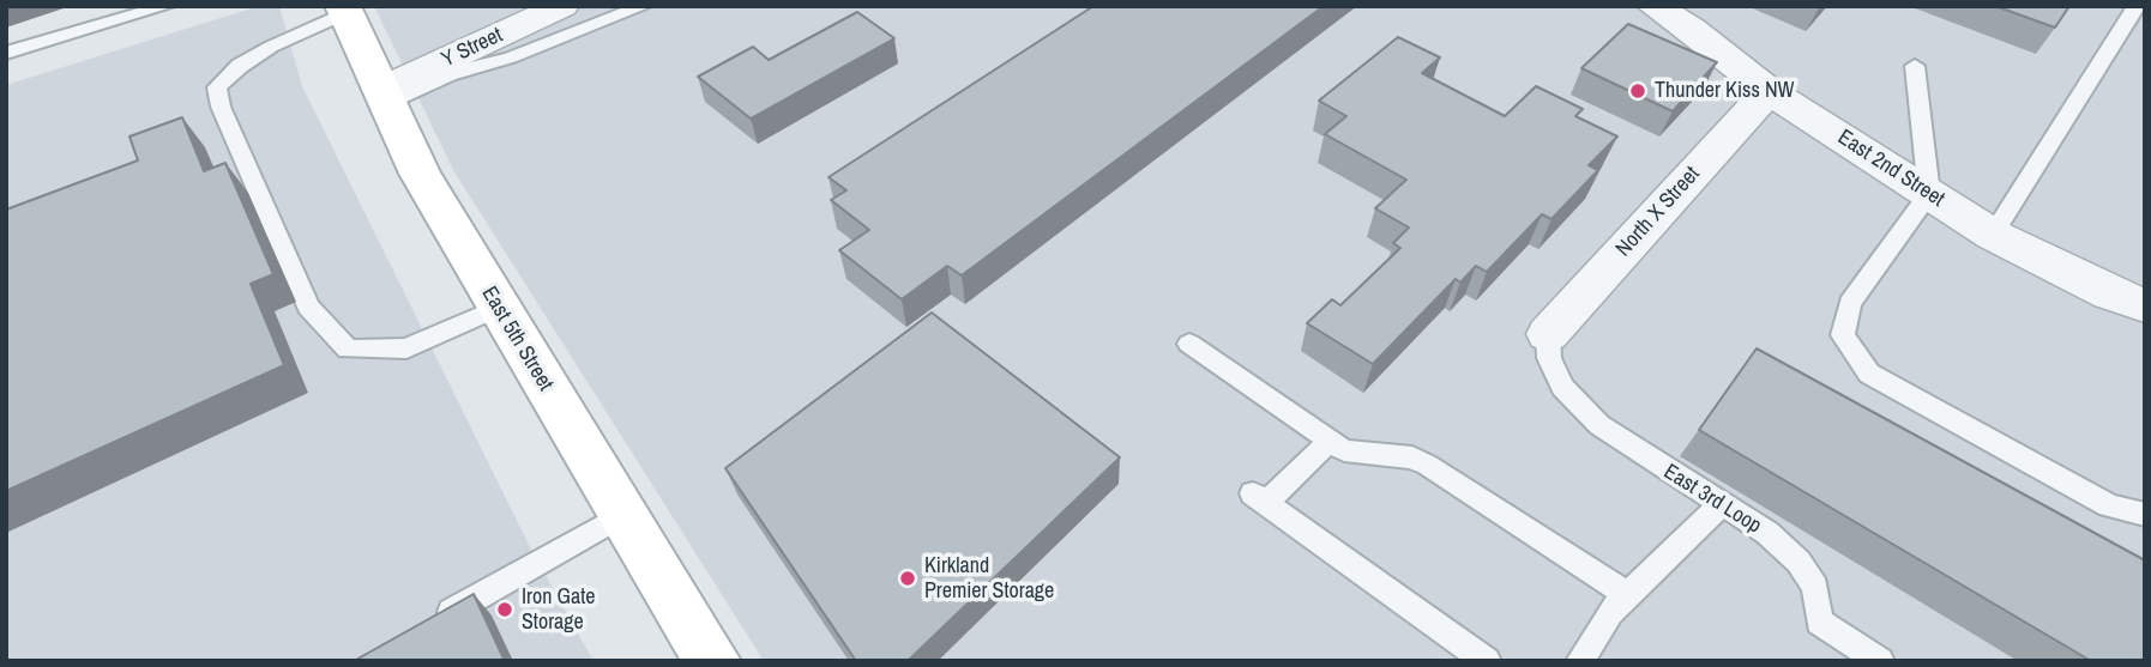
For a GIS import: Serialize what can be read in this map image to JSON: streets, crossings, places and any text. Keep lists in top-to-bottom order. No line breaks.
{"streets":{"street":["Y Street","East 2nd Street","North X Street","East 5th Street"],"lane":["East 3rd Loop"]},"crossings":[["Y Street","East 5th Street"],["East 2nd Street","North X Street"],["North X Street","East 3rd Loop"]],"places":["Thunder Kiss NW","Kirkland Premier Storage","Iron Gate Storage"]}
